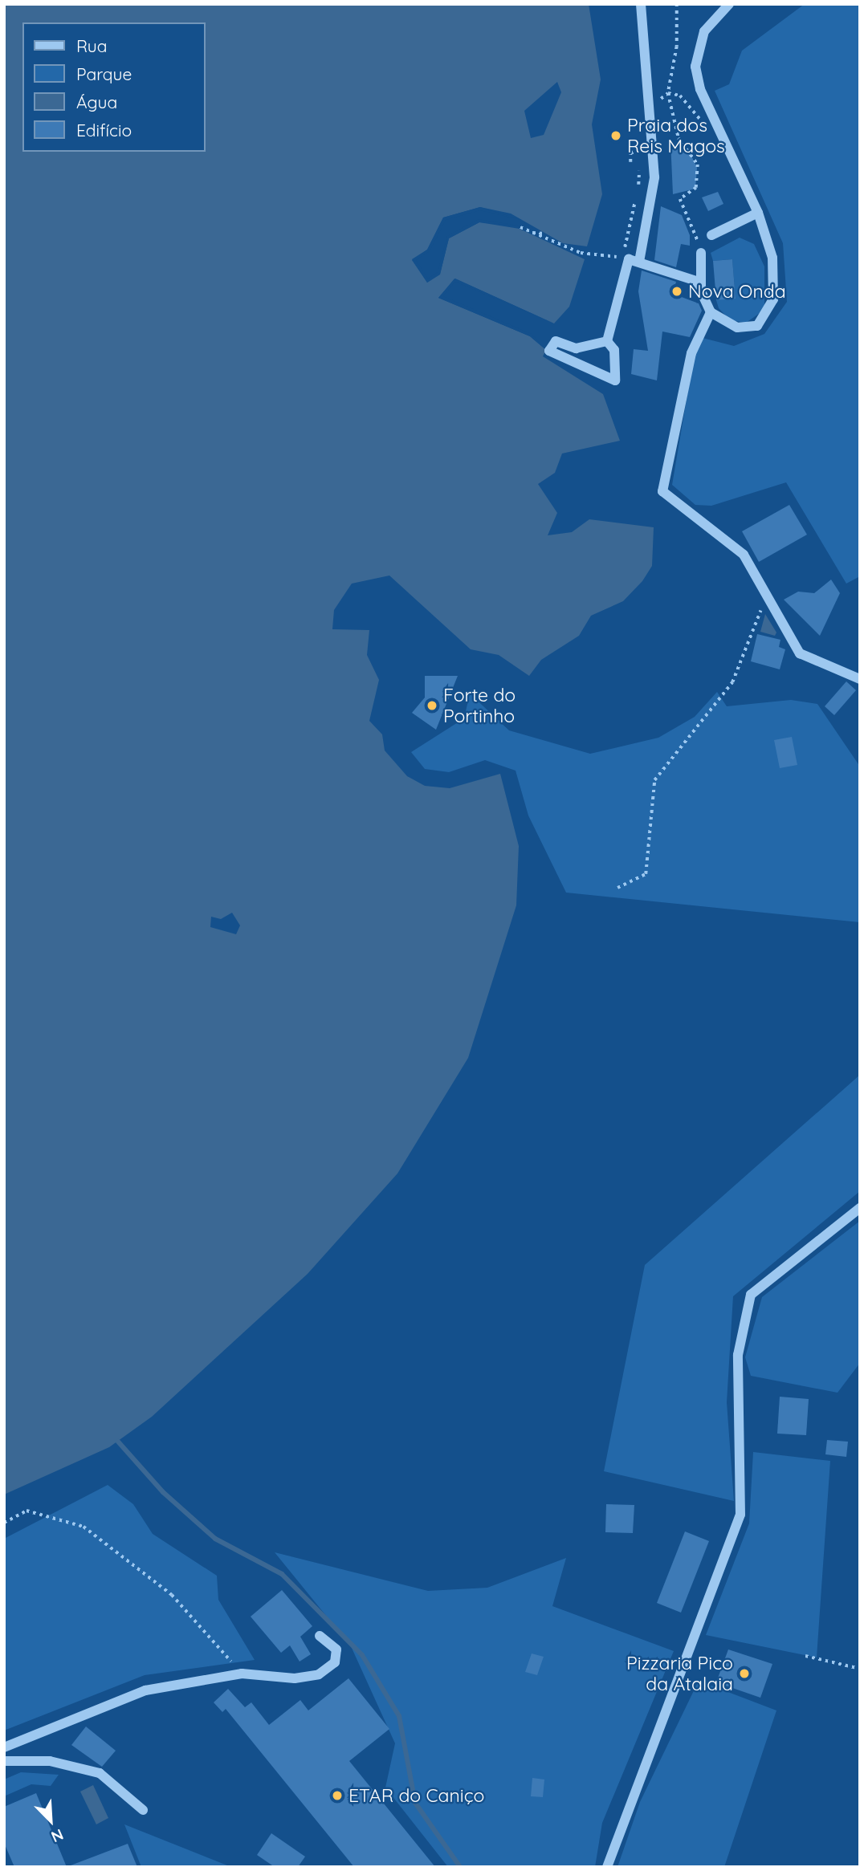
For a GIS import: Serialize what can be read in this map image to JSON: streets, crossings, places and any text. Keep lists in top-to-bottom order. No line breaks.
{"places":["Praia dos Reis Magos","Nova Onda","Forte do Portinho","Pizzaria Pico da Atalaia","ETAR do Caniço"],"legend":["Rua","Parque","Água","Edifício"],"north":"bottom right"}
